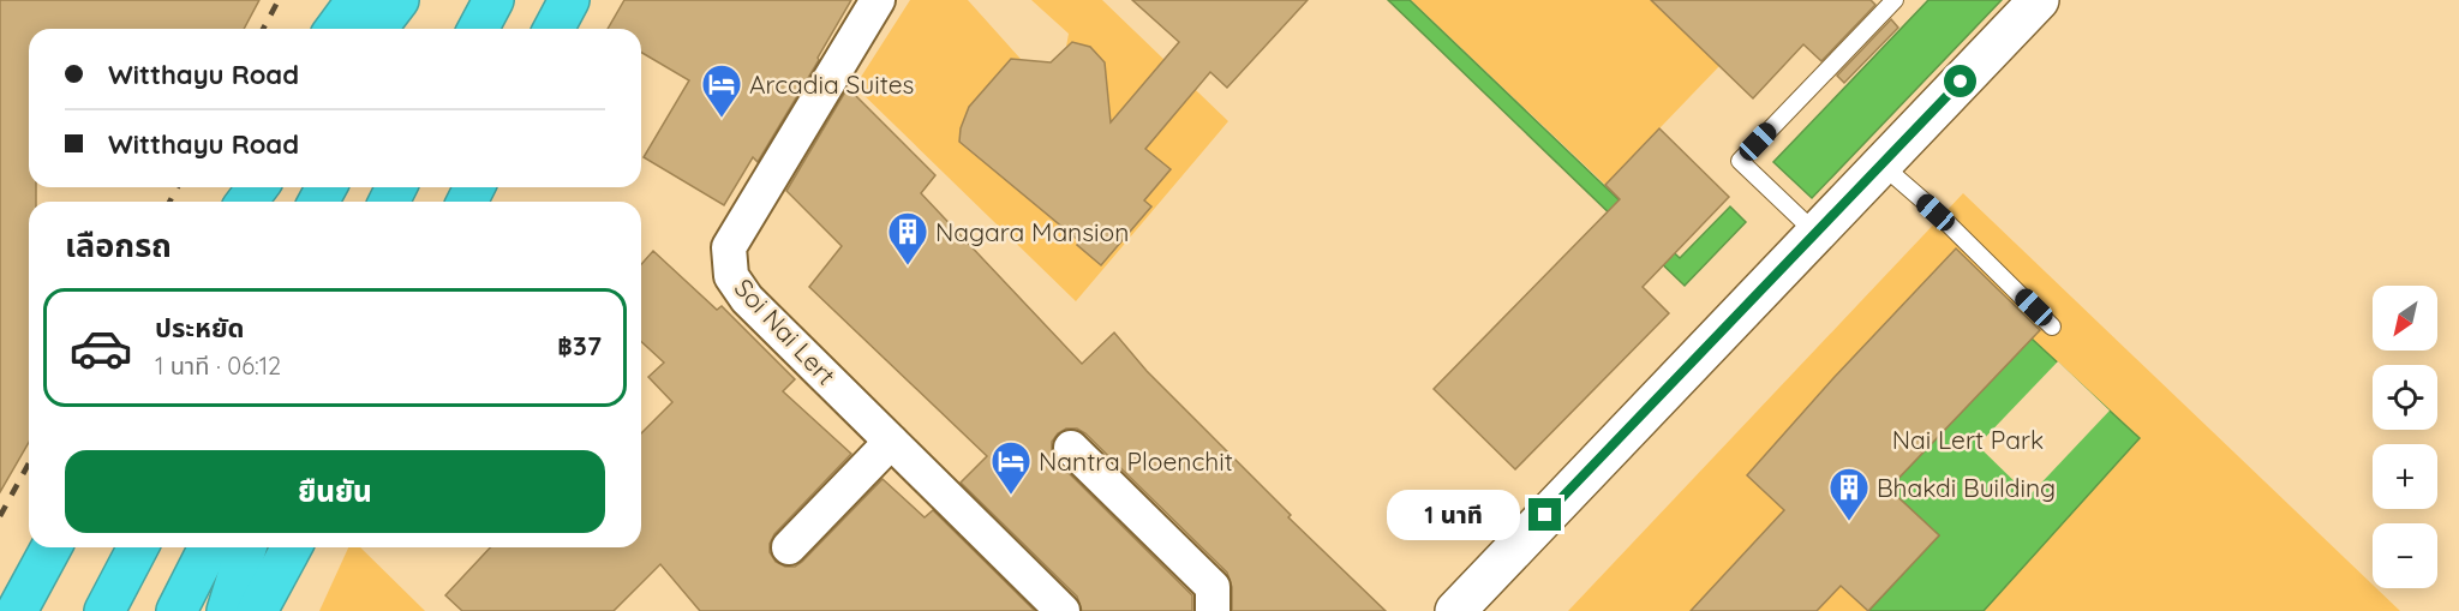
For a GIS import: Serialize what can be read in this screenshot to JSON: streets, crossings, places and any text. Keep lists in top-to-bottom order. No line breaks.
{"streets":{"street":["Soi Nai Lert"]},"parks":["Nai Lert Park"],"places":{"hotel":["Arcadia Suites","Nantra Ploenchit"],"building":["Nagara Mansion","Bhakdi Building"]},"north":"bottom left","page":{"banner":["Witthayu Road","Witthayu Road"],"heading":"เลือกรถ","map_buttons":["+","−"],"list":[{"name":"ประหยัด","note":"1 นาที · 06:12","value":"฿37"}],"buttons":"ยืนยัน","bubble":"1 นาที"}}
